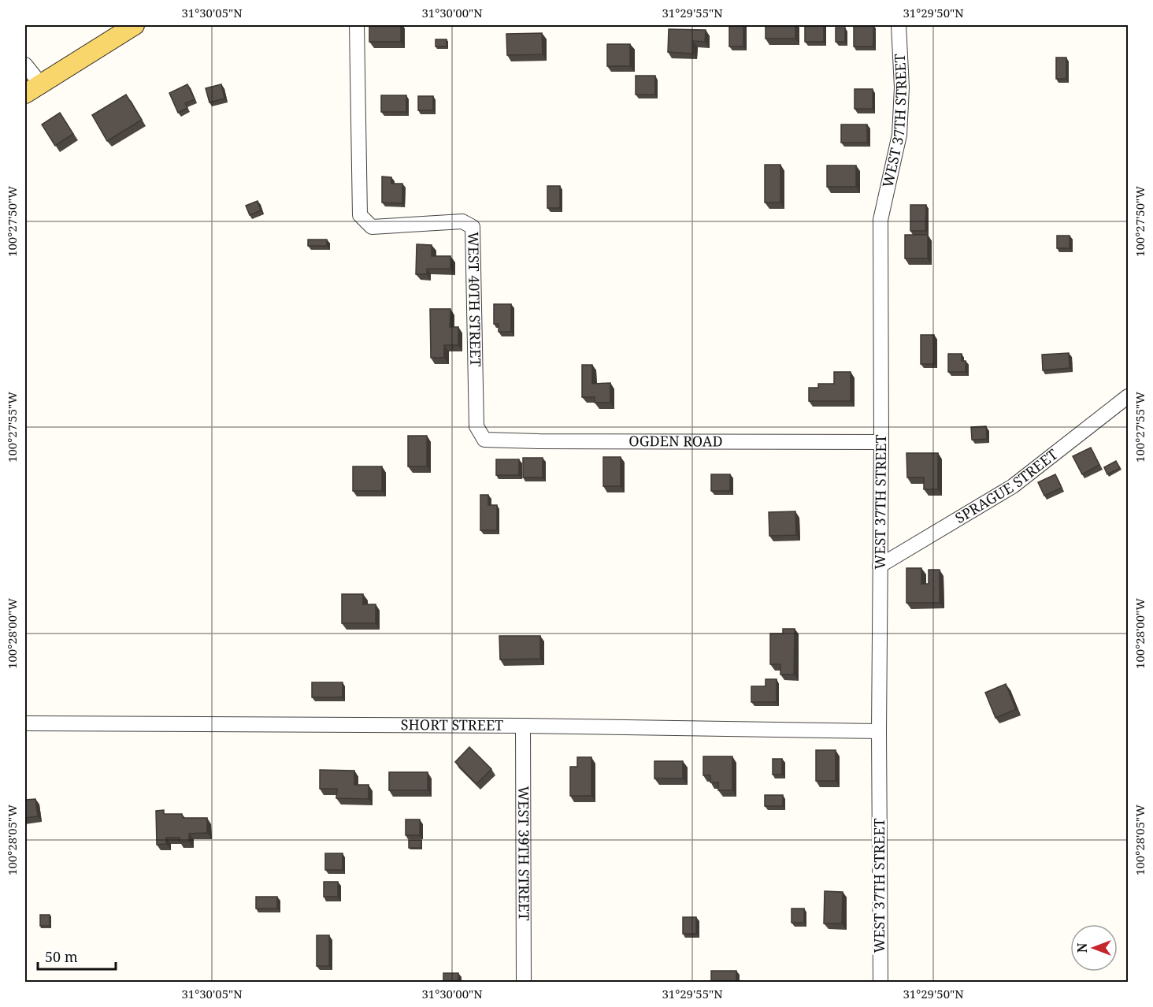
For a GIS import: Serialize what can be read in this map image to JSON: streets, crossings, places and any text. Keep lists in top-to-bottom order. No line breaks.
{"streets":{"street":["WEST 37TH STREET","WEST 40TH STREET","OGDEN ROAD","SPRAGUE STREET","SHORT STREET","WEST 39TH STREET"]},"crossings":[["WEST 37TH STREET","OGDEN ROAD"],["WEST 37TH STREET","SPRAGUE STREET"],["WEST 37TH STREET","SHORT STREET"],["WEST 40TH STREET","OGDEN ROAD"],["SHORT STREET","WEST 39TH STREET"]],"scale_bar":"50 m","north":"left","coordinates":["31°30'05\"N","31°30'00\"N","31°29'55\"N","31°29'50\"N","100°27'50\"W","100°27'55\"W","100°28'00\"W","100°28'05\"W"]}
